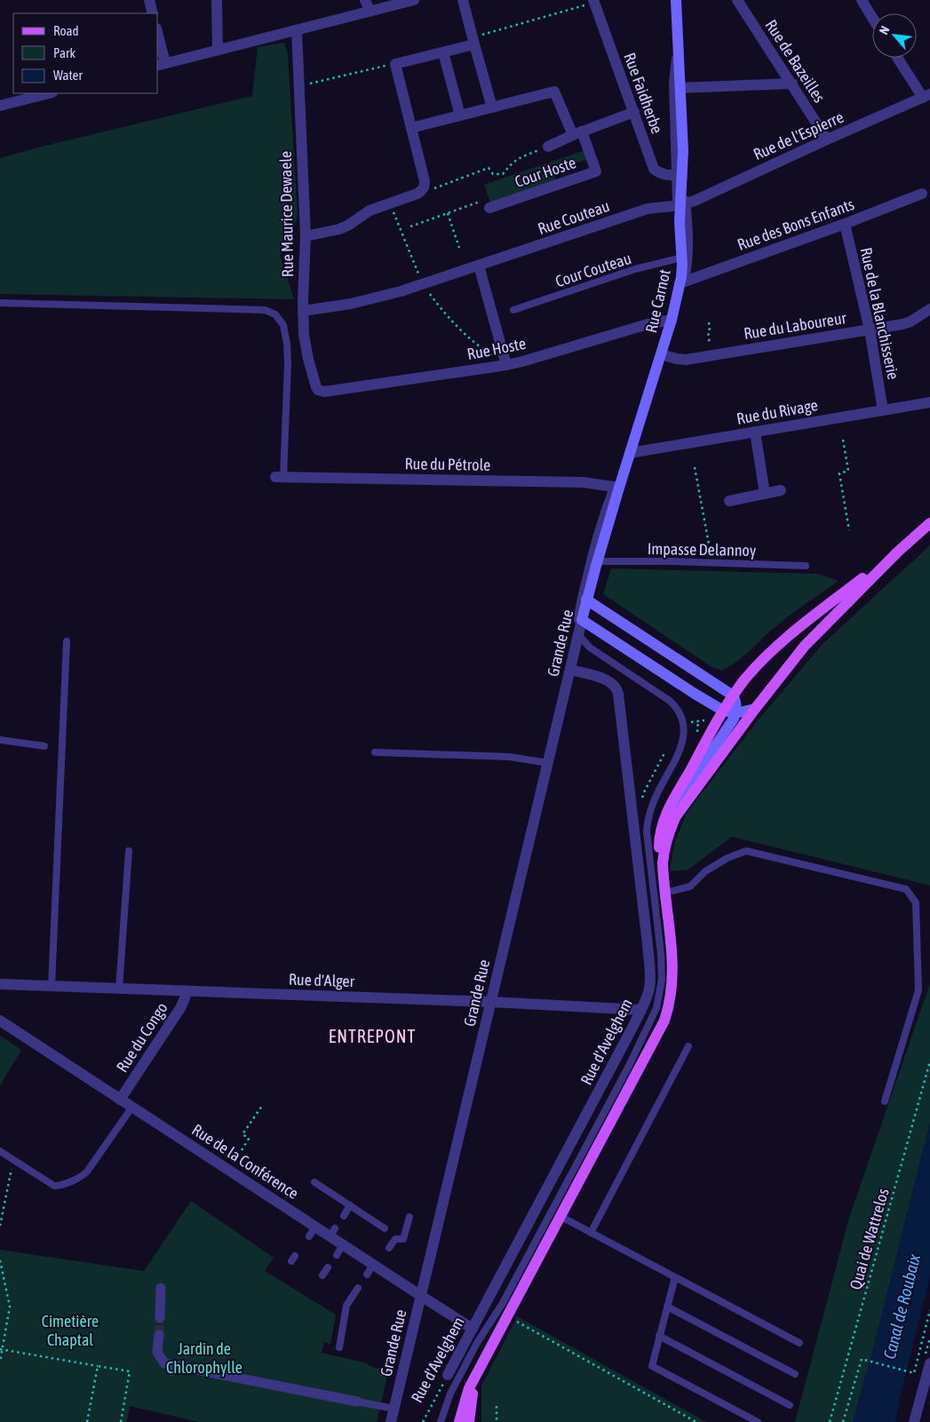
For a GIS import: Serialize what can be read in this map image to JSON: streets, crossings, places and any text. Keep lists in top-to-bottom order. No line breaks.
{"streets":{"main road":["Rue Carnot","Grande Rue"],"street":["Rue de Bazeilles","Rue Faidherbe","Rue de l'Espierre","Cour Hoste","Rue Maurice Dewaele","Rue Couteau","Rue des Bons Enfants","Rue de la Blanchisserie","Rue du Laboureur","Rue Hoste","Rue du Rivage","Rue du Pétrole","Rue d'Alger","Rue du Congo","Rue d'Avelghem","Rue de la Conférence"],"lane":["Cour Couteau","Impasse Delannoy"],"path":["Quai de Wattrelos"]},"crossings":[["Rue de Bazeilles","Rue de l'Espierre"],["Rue Faidherbe","Rue Carnot"],["Rue de l'Espierre","Rue Couteau"],["Rue de l'Espierre","Rue Carnot"],["Rue Maurice Dewaele","Rue Couteau"],["Rue Maurice Dewaele","Rue Hoste"],["Rue Couteau","Rue Carnot"],["Rue des Bons Enfants","Rue Carnot"],["Rue des Bons Enfants","Rue de la Blanchisserie"],["Cour Couteau","Rue Carnot"],["Rue Carnot","Rue du Laboureur"],["Rue Carnot","Rue Hoste"],["Rue Carnot","Rue du Rivage"],["Rue Carnot","Rue du Pétrole"],["Rue Carnot","Impasse Delannoy"],["Rue Carnot","Grande Rue"],["Rue de la Blanchisserie","Rue du Laboureur"],["Rue de la Blanchisserie","Rue du Rivage"],["Impasse Delannoy","Grande Rue"],["Grande Rue","Rue d'Alger"],["Grande Rue","Rue d'Avelghem"],["Grande Rue","Rue de la Conférence"],["Rue d'Alger","Rue du Congo"],["Rue d'Alger","Rue d'Avelghem"],["Rue du Congo","Rue de la Conférence"],["Rue d'Avelghem","Rue de la Conférence"]],"districts":["ENTREPONT"],"water":["Canal de Roubaix"],"parks":["Cimetière Chaptal","Jardin de Chlorophylle"],"legend":["Road","Park","Water"],"north":"top left"}
